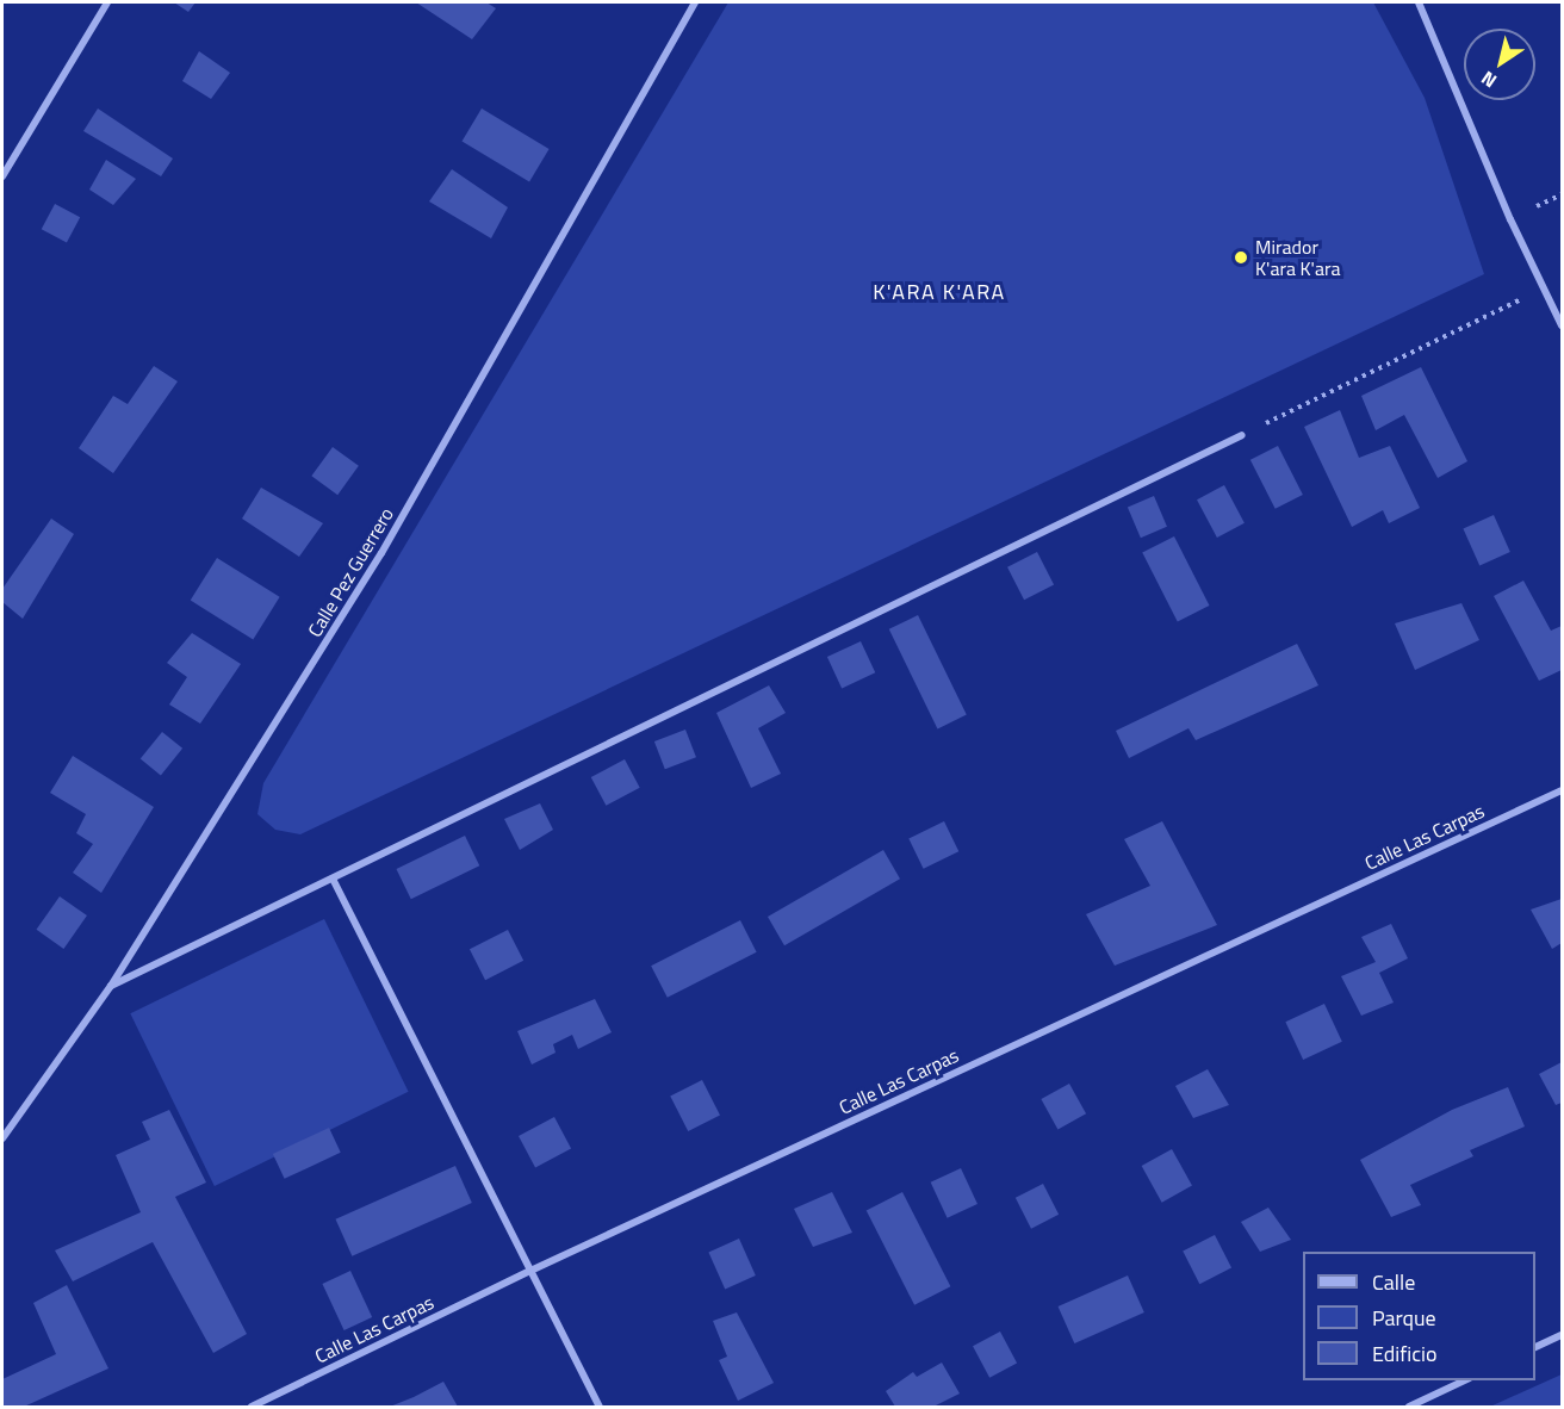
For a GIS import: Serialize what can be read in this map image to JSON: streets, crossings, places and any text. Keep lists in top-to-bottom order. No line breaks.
{"streets":{"street":["Calle Pez Guerrero","Calle Las Carpas"]},"districts":["K'ARA K'ARA"],"places":["Mirador K'ara K'ara"],"legend":["Calle","Parque","Edificio"],"north":"bottom left"}
